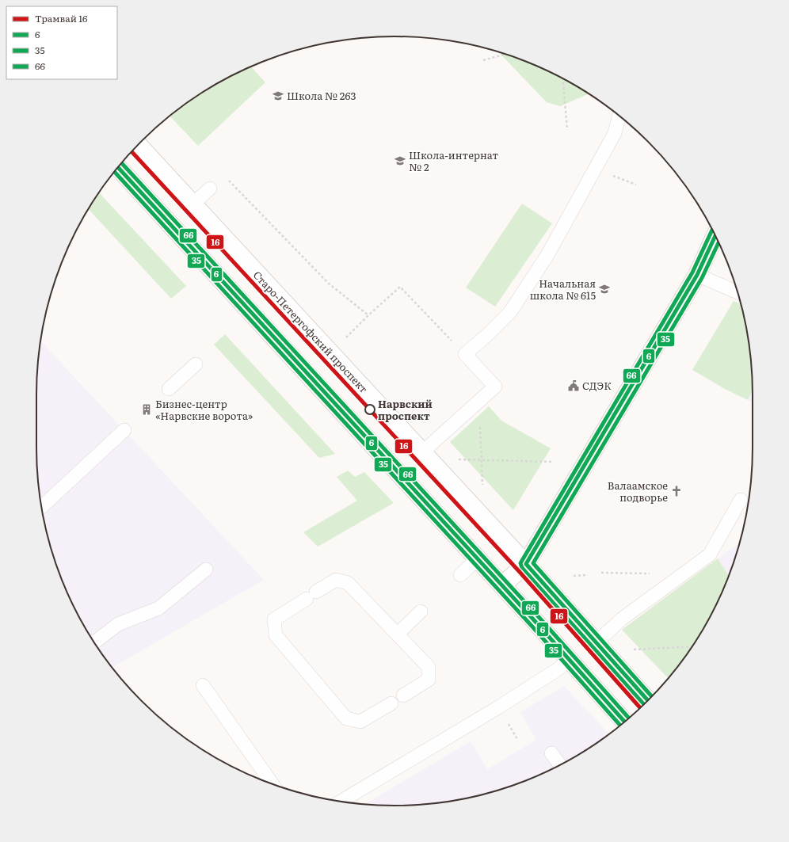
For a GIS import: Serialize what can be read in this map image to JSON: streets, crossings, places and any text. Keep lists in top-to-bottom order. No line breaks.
{"streets":{"main road":["Старо-Петергофский проспект"]},"places":{"school or university":["Школа № 263","Школа-интернат № 2","Начальная школа № 615"],"public building":["СДЭК"],"building":["Бизнес-центр «Нарвские ворота»"],"other":["Нарвский проспект"],"church":["Валаамское подворье"]},"lines":["tram line 16","transit line 66","transit line 6","transit line 35"],"legend":["Трамвай 16","6","35","66"]}
